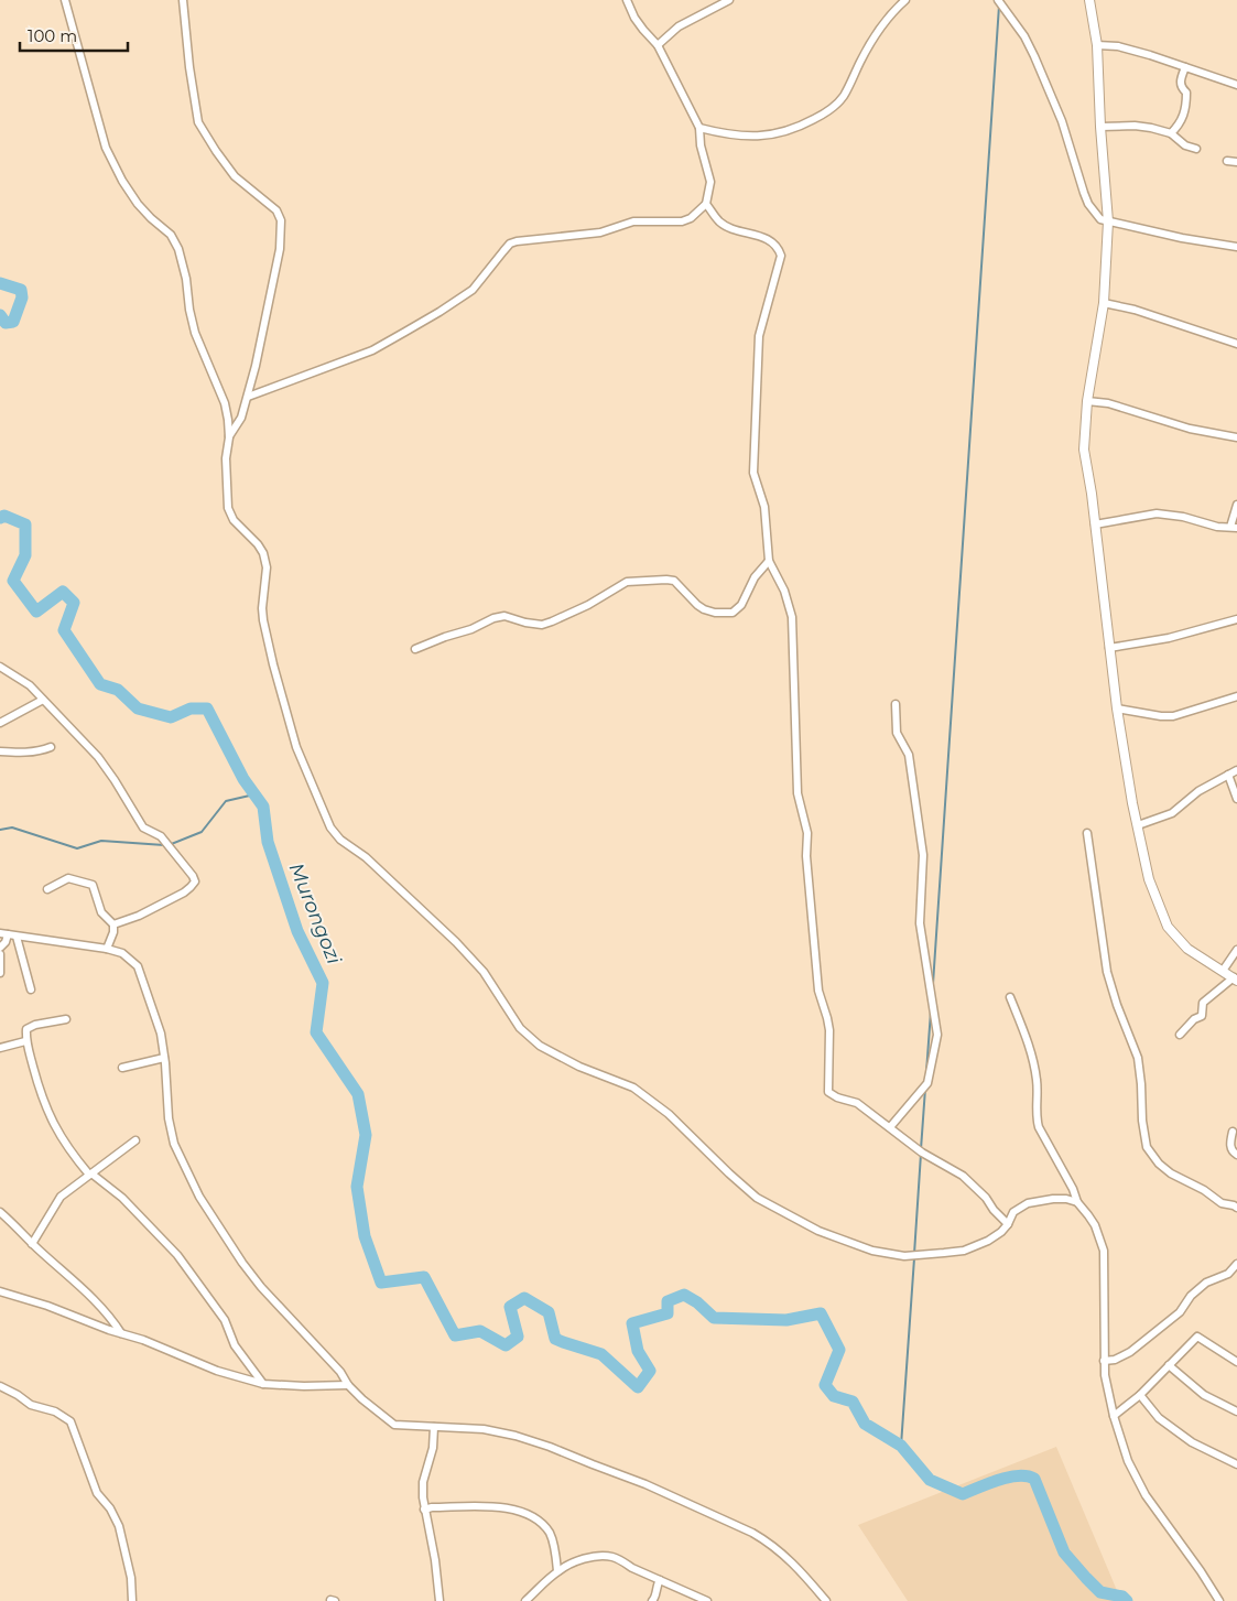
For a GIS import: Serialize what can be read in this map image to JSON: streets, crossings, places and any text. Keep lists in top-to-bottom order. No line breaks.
{"water":["Murongozi"],"scale_bar":"100 m"}
